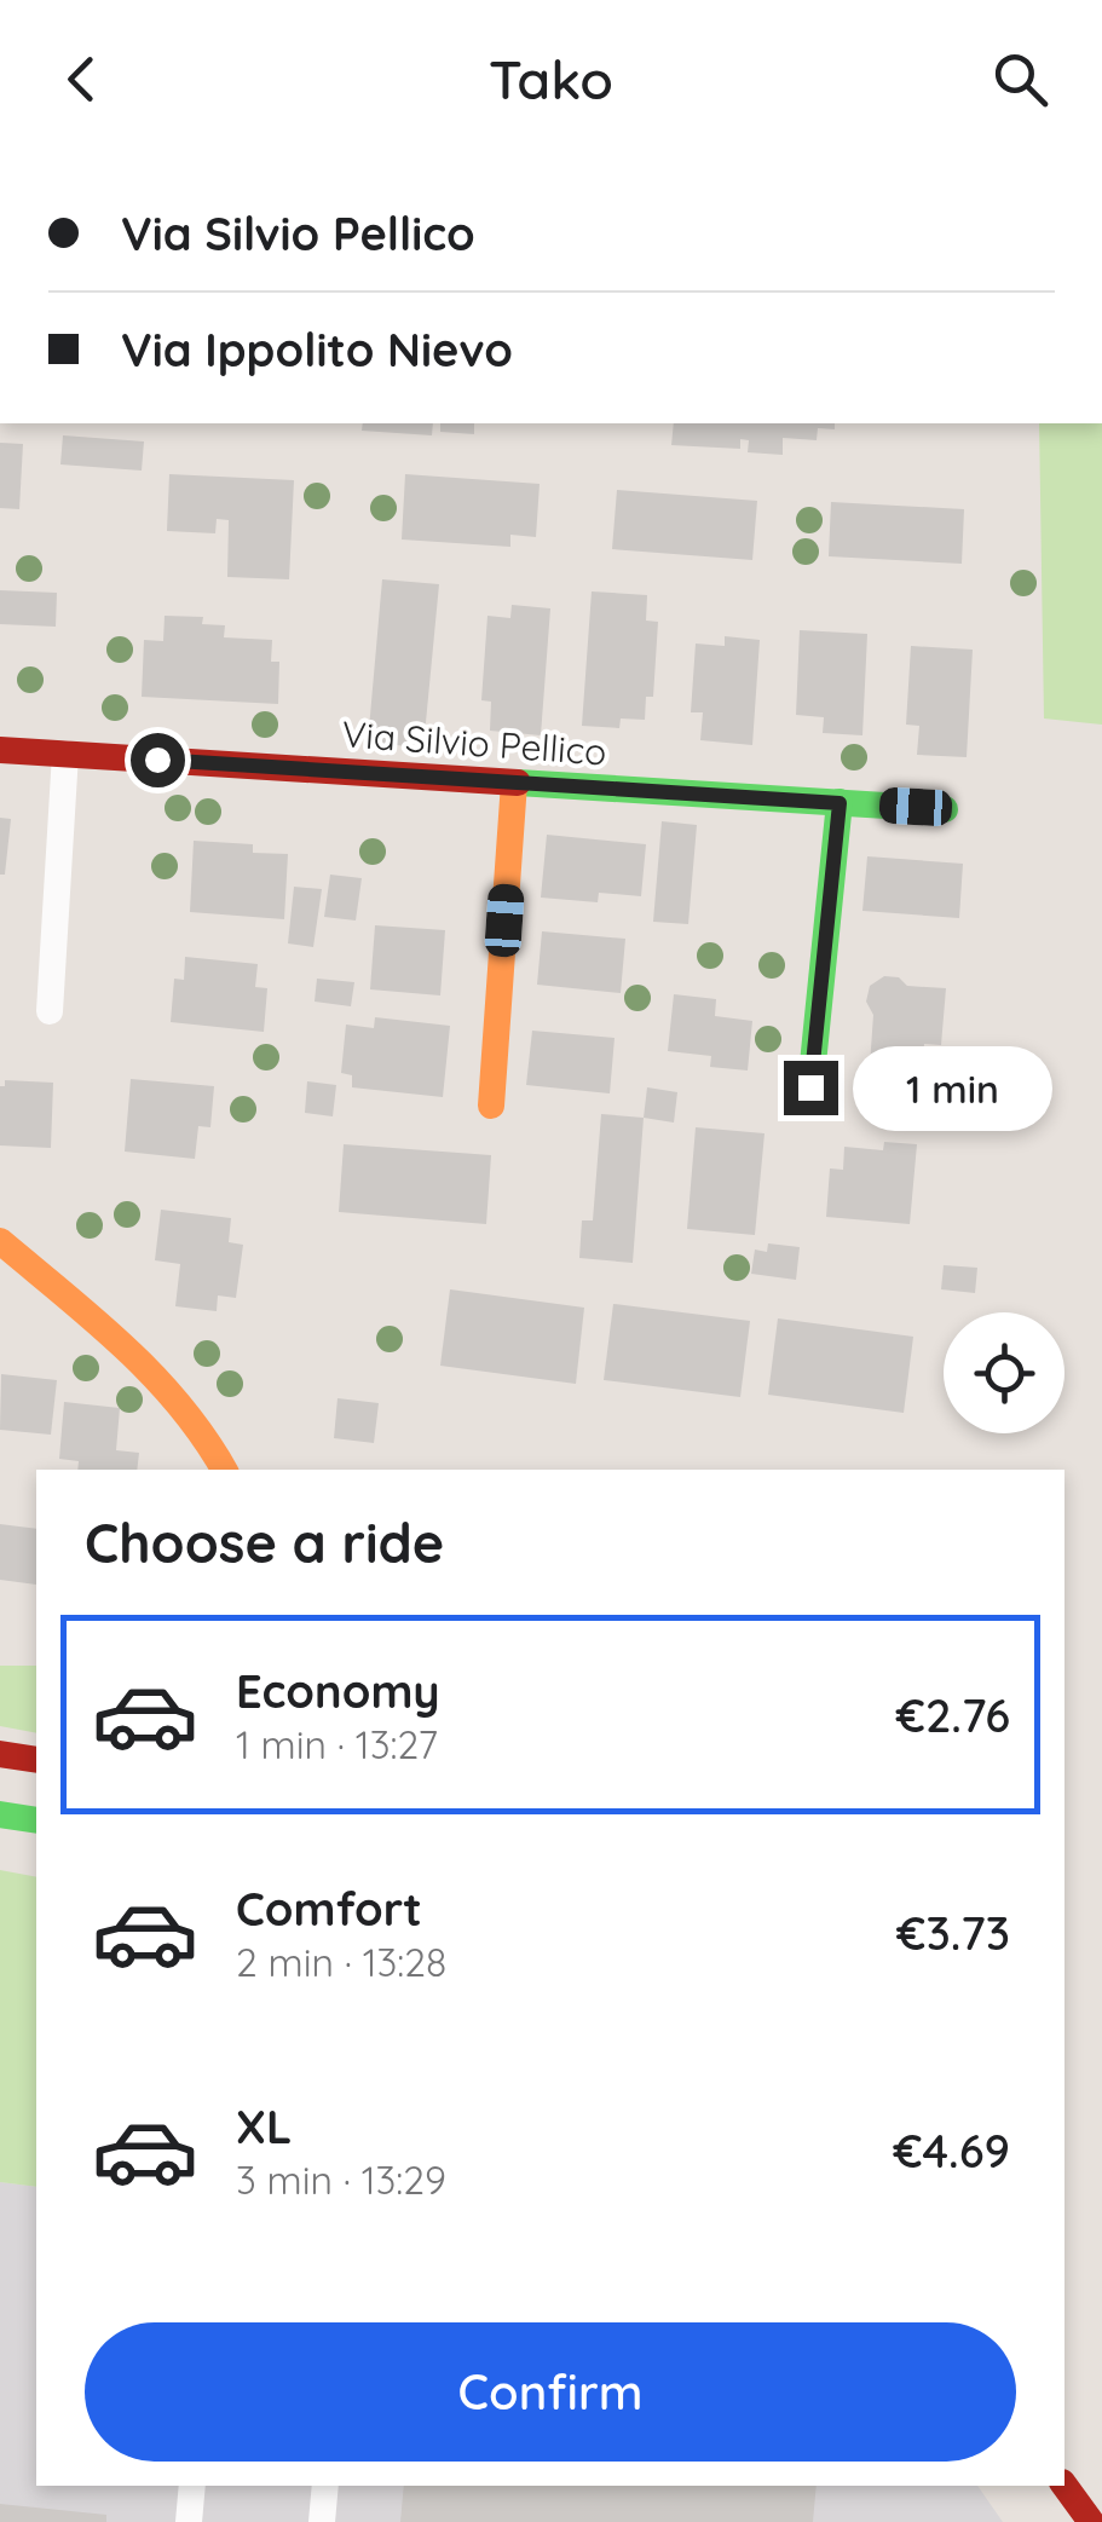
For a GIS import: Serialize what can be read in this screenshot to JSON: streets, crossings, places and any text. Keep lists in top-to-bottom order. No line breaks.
{"streets":{"street":["Via Silvio Pellico"]},"page":{"header":"Tako","banner":["Via Silvio Pellico","Via Ippolito Nievo"],"bubble":"1 min","heading":"Choose a ride","list":[{"name":"Economy","note":"1 min · 13:27","value":"€2.76"},{"name":"Comfort","note":"2 min · 13:28","value":"€3.73"},{"name":"XL","note":"3 min · 13:29","value":"€4.69"}],"buttons":"Confirm"}}
